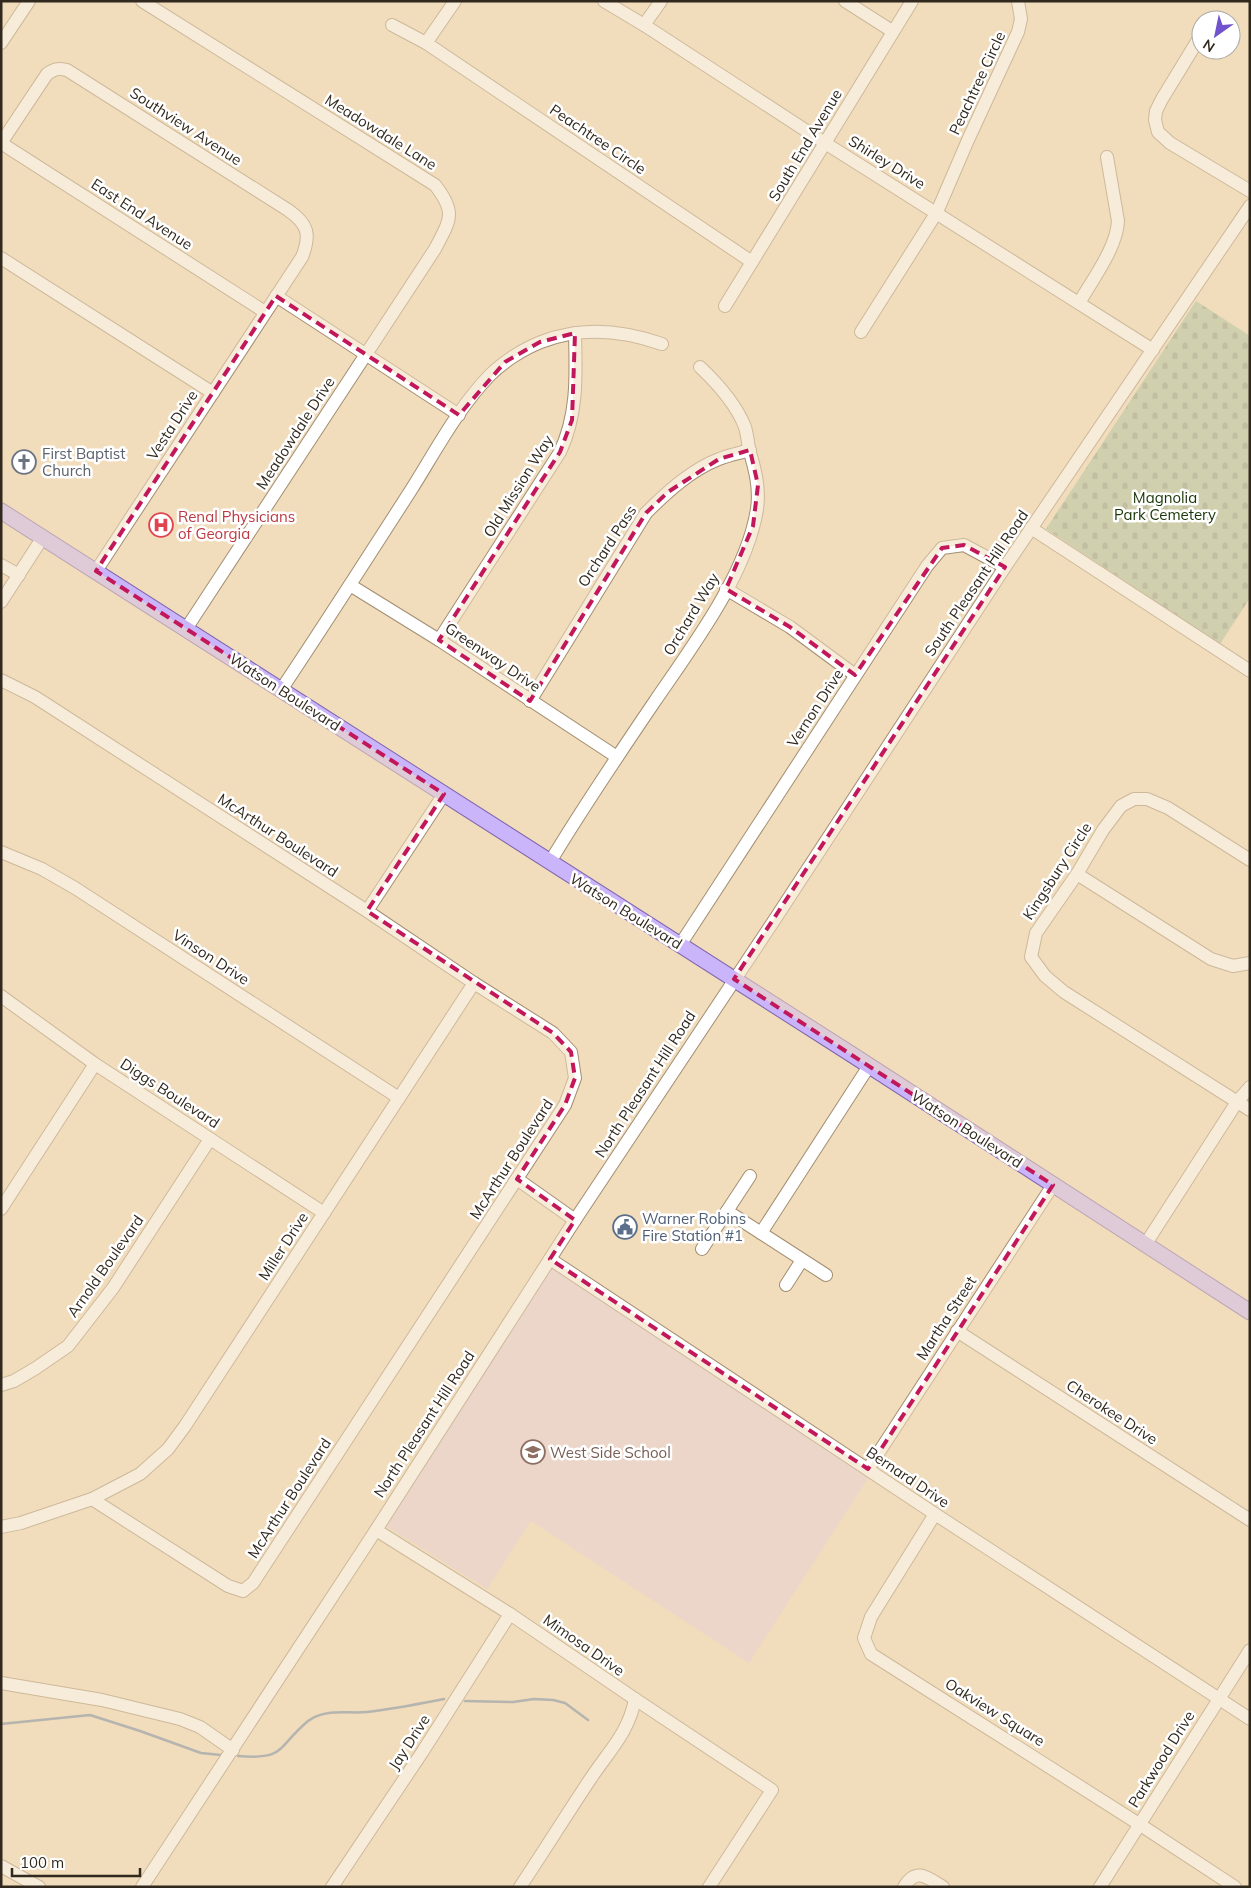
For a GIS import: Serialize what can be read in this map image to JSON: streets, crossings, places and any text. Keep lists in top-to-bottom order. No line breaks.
{"streets":{"main road":["Watson Boulevard"],"street":["Peachtree Circle","Southview Avenue","Meadowdale Lane","South End Avenue","Shirley Drive","East End Avenue","Vesta Drive","Meadowdale Drive","Old Mission Way","Orchard Pass","South Pleasant Hill Road","Orchard Way","Greenway Drive","Vernon Drive","McArthur Boulevard","Kingsbury Circle","Vinson Drive","North Pleasant Hill Road","Diggs Boulevard","Miller Drive","Arnold Boulevard","Martha Street","Cherokee Drive","Bernard Drive","Mimosa Drive","Oakview Square","Jay Drive","Parkwood Drive"]},"crossings":[["Peachtree Circle","South End Avenue"],["Peachtree Circle","Shirley Drive"],["Southview Avenue","East End Avenue"],["Southview Avenue","Vesta Drive"],["Meadowdale Lane","Meadowdale Drive"],["South End Avenue","Shirley Drive"],["Shirley Drive","South Pleasant Hill Road"],["East End Avenue","Vesta Drive"],["Vesta Drive","Watson Boulevard"],["Meadowdale Drive","Watson Boulevard"],["Old Mission Way","Greenway Drive"],["Orchard Pass","Orchard Way"],["Orchard Pass","Greenway Drive"],["South Pleasant Hill Road","Watson Boulevard"],["South Pleasant Hill Road","Vernon Drive"],["South Pleasant Hill Road","North Pleasant Hill Road"],["Orchard Way","Greenway Drive"],["Orchard Way","Watson Boulevard"],["Watson Boulevard","Vernon Drive"],["Watson Boulevard","North Pleasant Hill Road"],["Watson Boulevard","Martha Street"],["McArthur Boulevard","Miller Drive"],["Vinson Drive","Miller Drive"],["North Pleasant Hill Road","Bernard Drive"],["North Pleasant Hill Road","Mimosa Drive"],["Diggs Boulevard","Miller Drive"],["Diggs Boulevard","Arnold Boulevard"],["Martha Street","Cherokee Drive"],["Martha Street","Bernard Drive"],["Bernard Drive","Oakview Square"],["Bernard Drive","Parkwood Drive"],["Mimosa Drive","Jay Drive"],["Oakview Square","Parkwood Drive"]],"parks":["Magnolia Park Cemetery"],"places":{"church":["First Baptist Church"],"hospital":["Renal Physicians of Georgia"],"public building":["Warner Robins Fire Station #1"],"school or university":["West Side School"]},"scale_bar":"100 m","north":"bottom left"}
